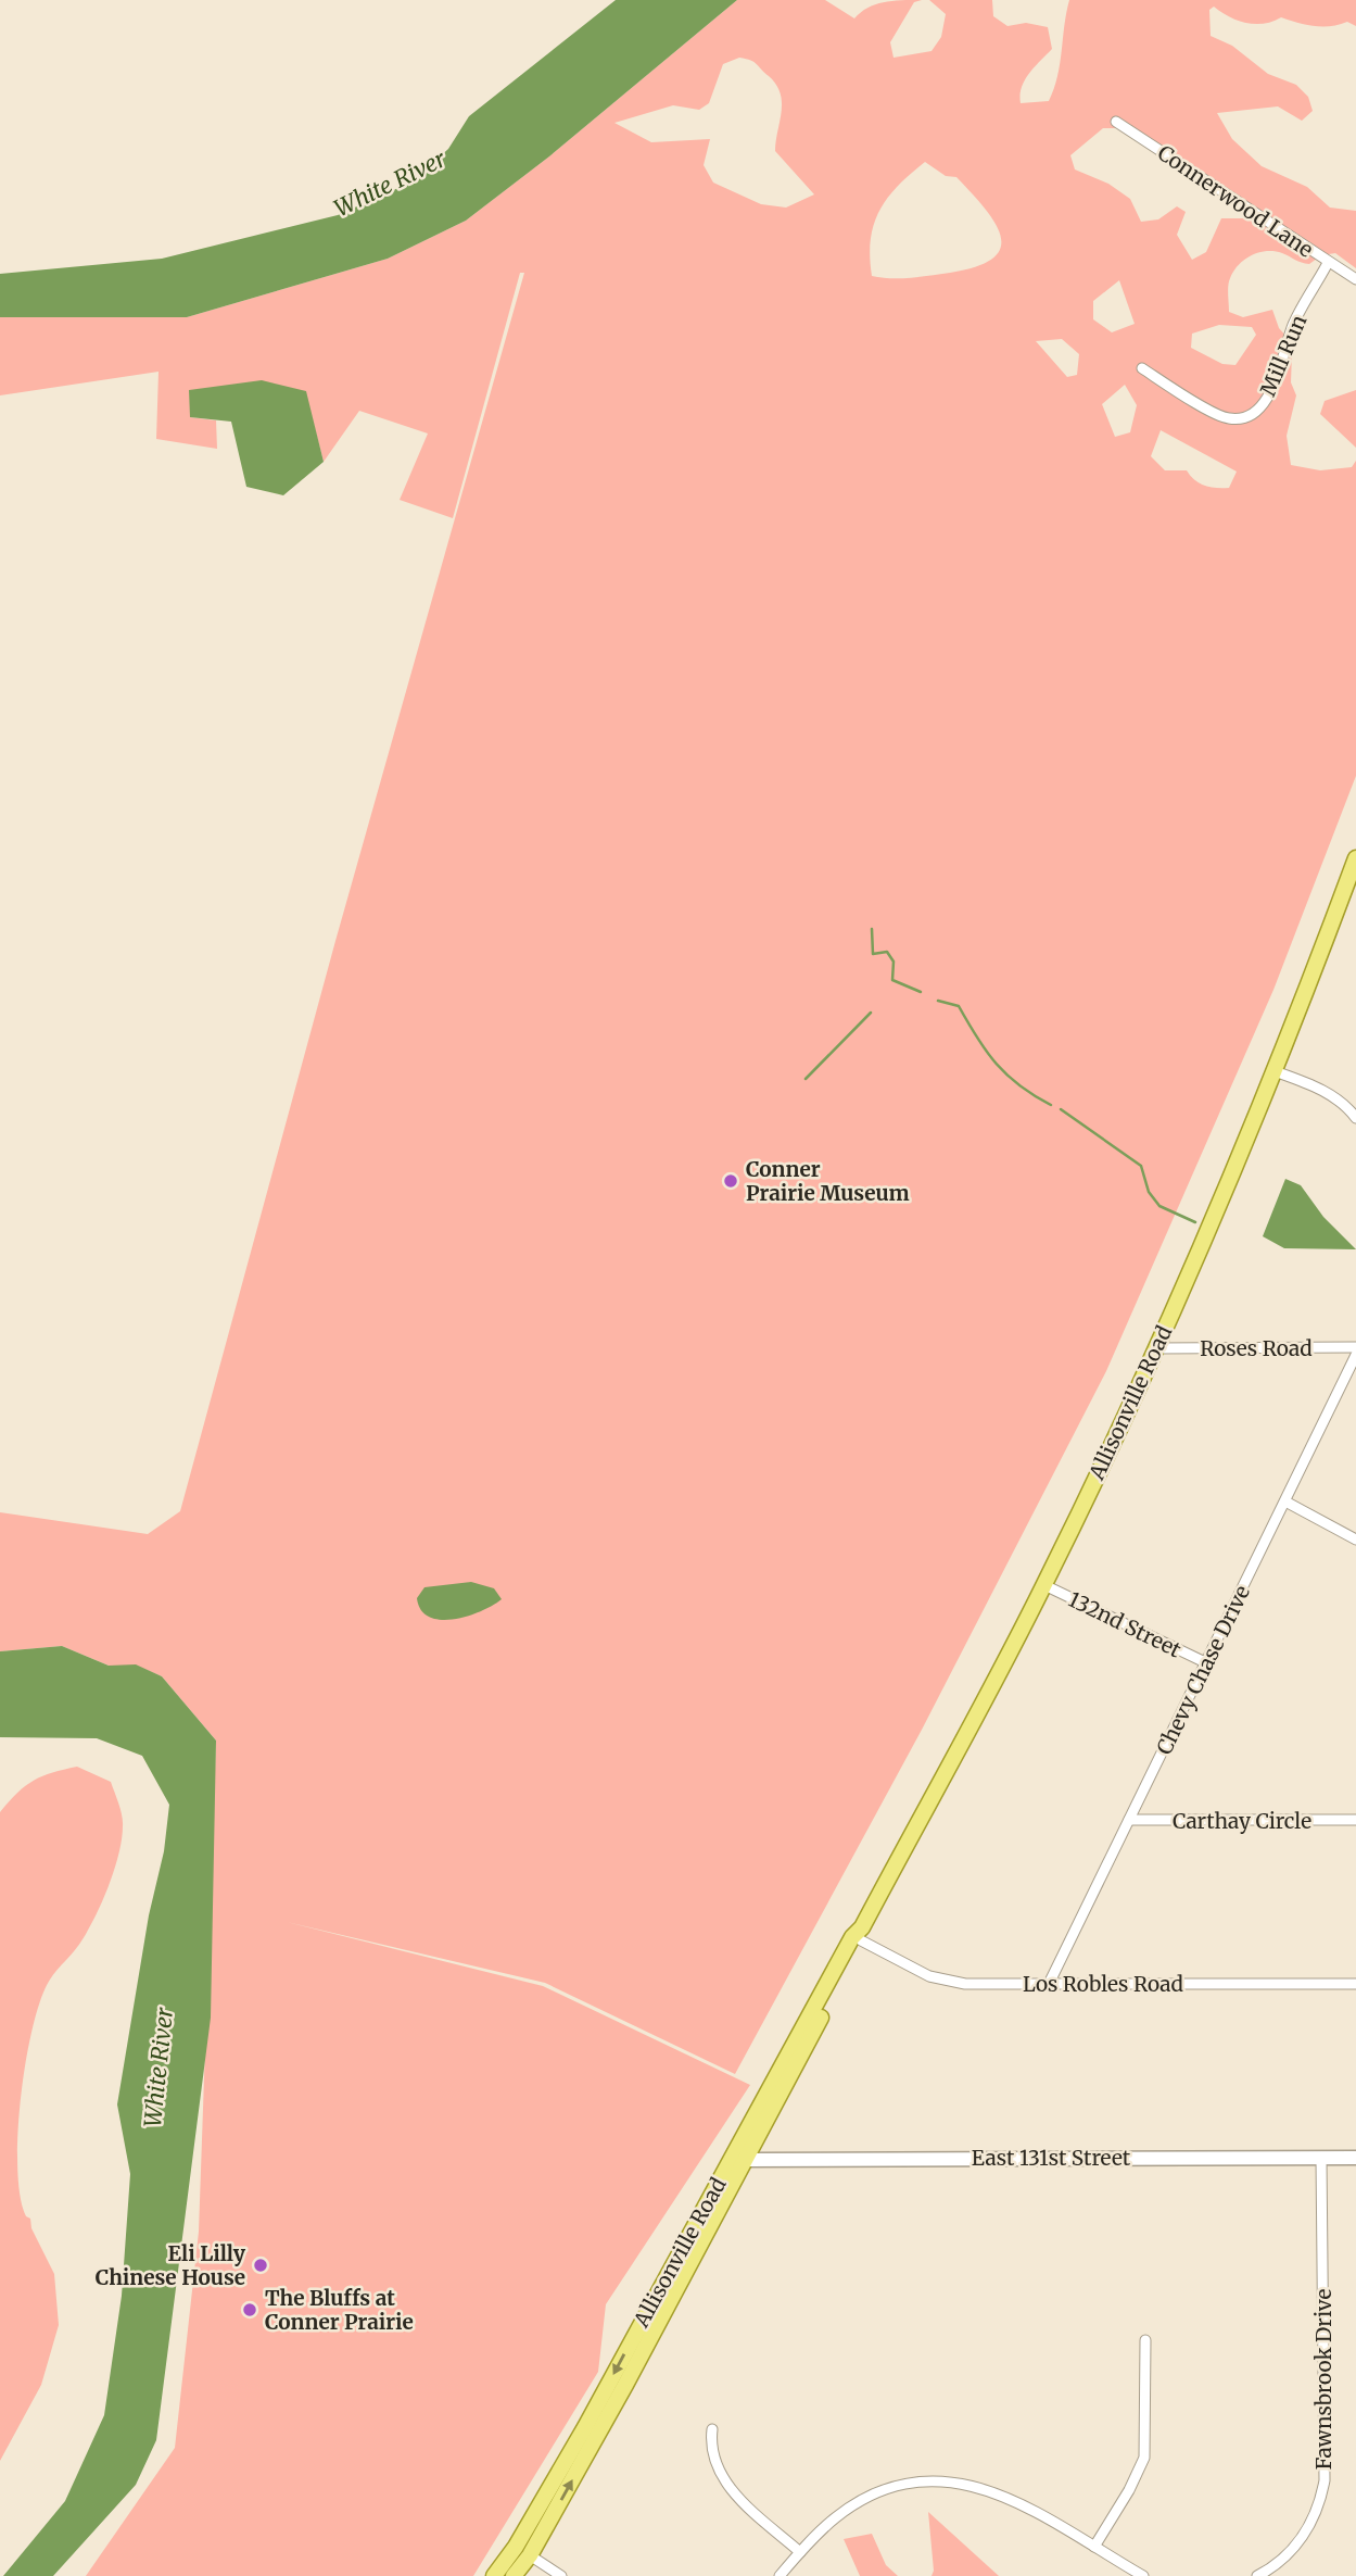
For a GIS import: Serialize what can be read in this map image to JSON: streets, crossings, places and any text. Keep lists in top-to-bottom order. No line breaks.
{"streets":{"main road":["Allisonville Road"],"street":["Connerwood Lane","Mill Run","Roses Road","132nd Street","Chevy Chase Drive","Carthay Circle","Los Robles Road","East 131st Street","Fawnsbrook Drive"]},"crossings":[["Connerwood Lane","Mill Run"],["Roses Road","Allisonville Road"],["Allisonville Road","132nd Street"],["Allisonville Road","Los Robles Road"],["Allisonville Road","East 131st Street"],["132nd Street","Chevy Chase Drive"],["Chevy Chase Drive","Carthay Circle"],["Chevy Chase Drive","Los Robles Road"],["East 131st Street","Fawnsbrook Drive"]],"water":["White River"],"places":["Conner Prairie Museum","Eli Lilly Chinese House","The Bluffs at Conner Prairie"]}
